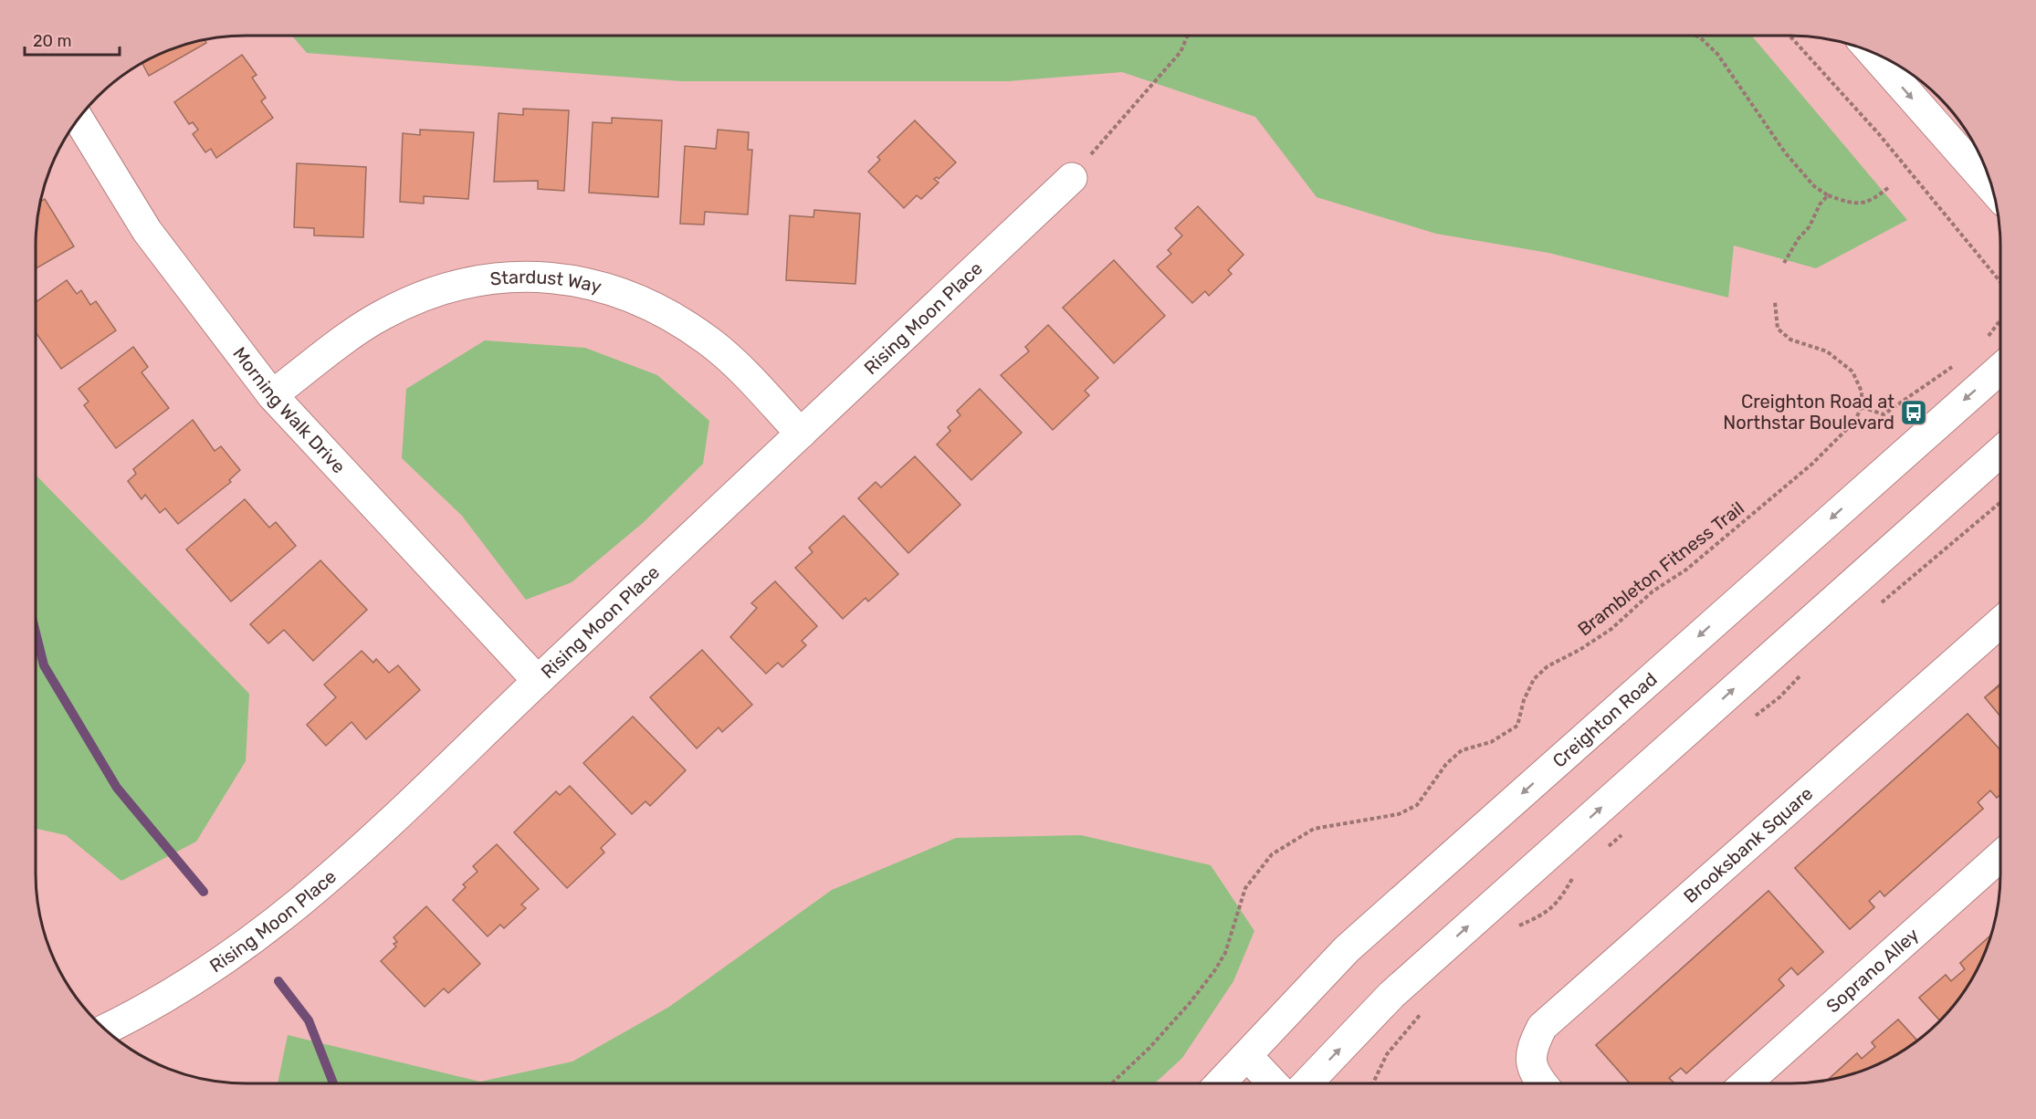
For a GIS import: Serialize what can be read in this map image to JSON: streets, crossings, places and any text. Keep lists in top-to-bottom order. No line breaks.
{"streets":{"street":["Stardust Way","Rising Moon Place","Morning Walk Drive","Creighton Road","Brooksbank Square","Soprano Alley"],"path":["Brambleton Fitness Trail"]},"crossings":[["Stardust Way","Rising Moon Place"],["Stardust Way","Morning Walk Drive"],["Rising Moon Place","Morning Walk Drive"]],"places":{"bus stop":["Creighton Road at Northstar Boulevard"]},"scale_bar":"20 m"}
